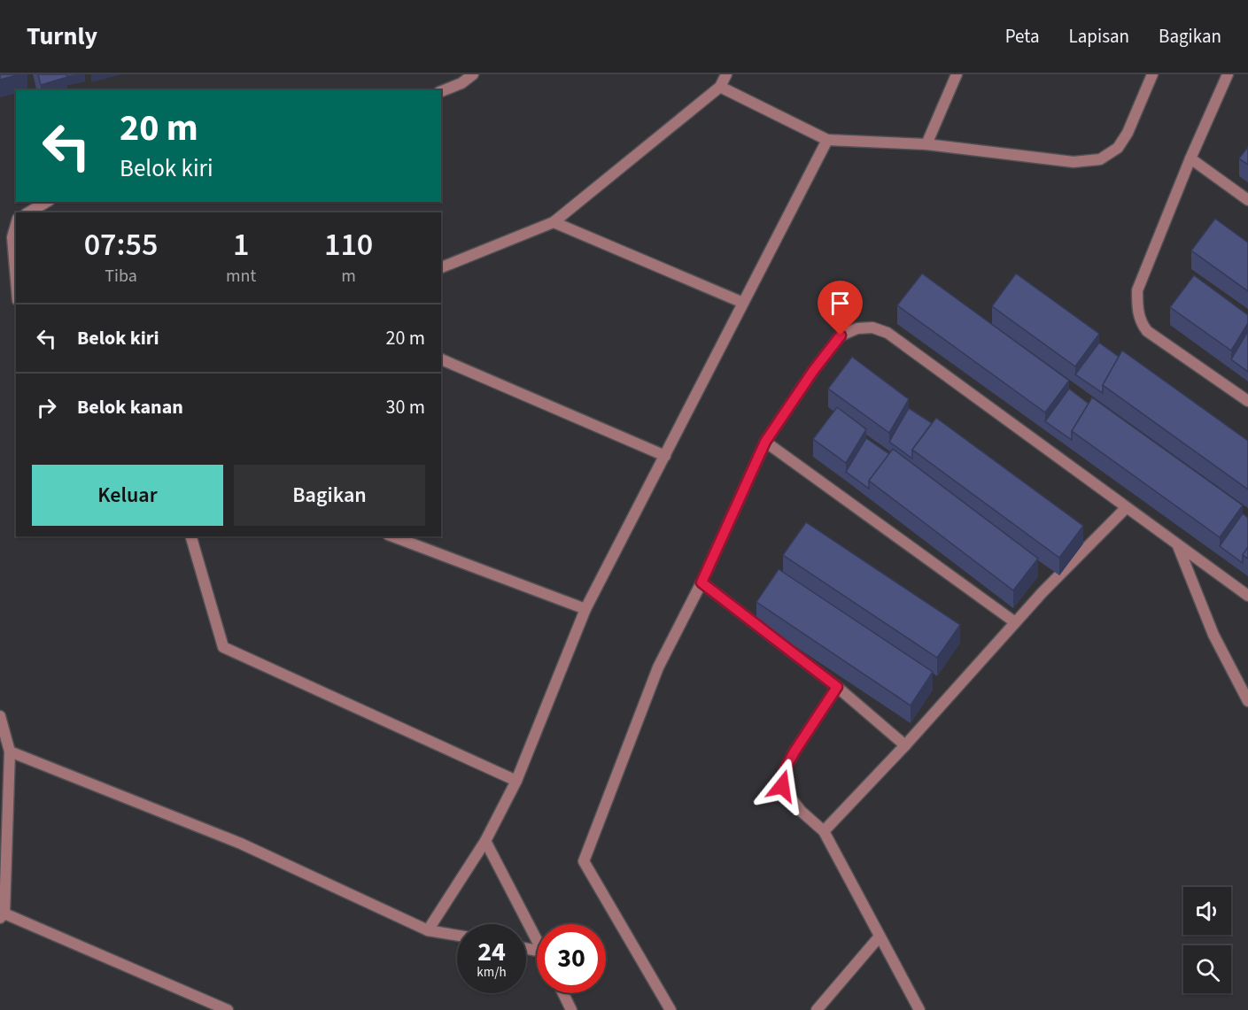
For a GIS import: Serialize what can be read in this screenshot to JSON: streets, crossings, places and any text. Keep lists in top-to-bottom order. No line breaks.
{"page":{"header":"Turnly","nav":["Peta","Lapisan","Bagikan"],"turn":["20 m","Belok kiri"],"eta":["07:55","Tiba","1","mnt","110","m"],"list":[{"name":"Belok kiri","value":"20 m"},{"name":"Belok kanan","value":"30 m"}],"buttons":["Keluar","Bagikan"],"speed":"24 km/h","limit":"30"}}
